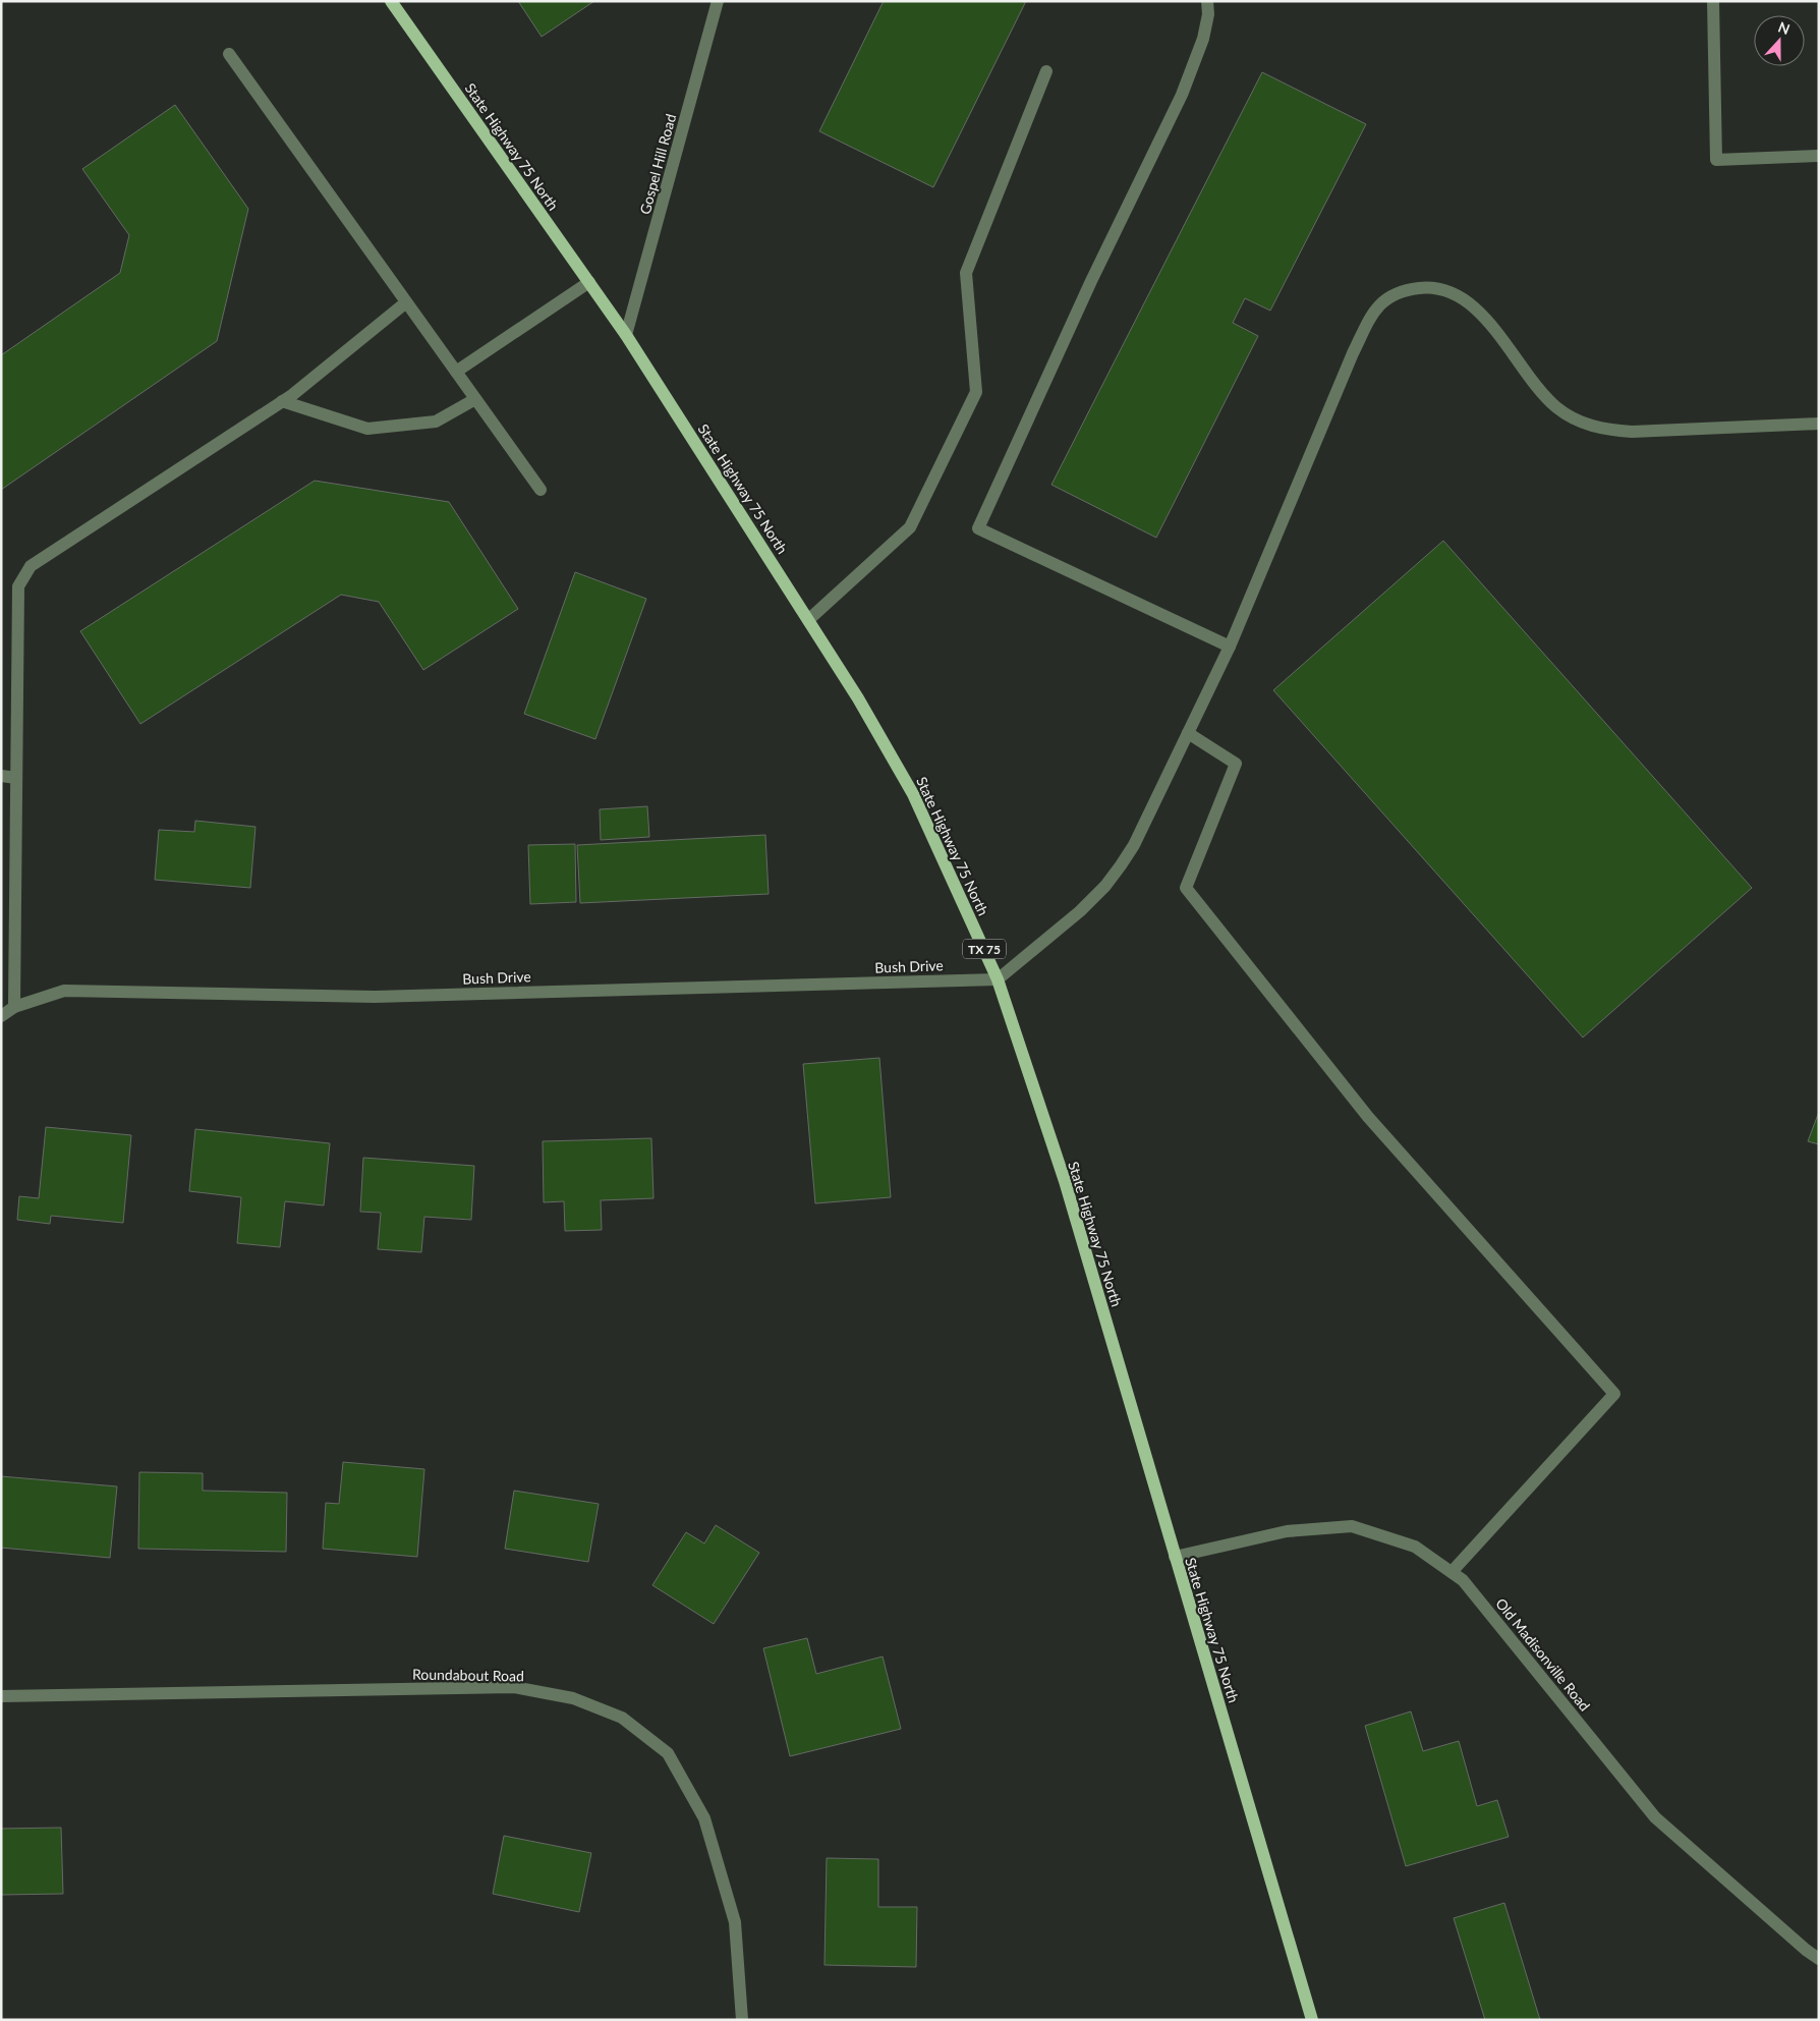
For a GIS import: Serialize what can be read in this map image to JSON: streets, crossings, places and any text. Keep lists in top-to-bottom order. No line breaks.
{"streets":{"main road":["State Highway 75 North","TX 75"],"street":["Gospel Hill Road","Bush Drive","Old Madisonville Road","Roundabout Road"]},"crossings":[["State Highway 75 North","Gospel Hill Road"],["State Highway 75 North","Bush Drive"],["State Highway 75 North","Old Madisonville Road"]],"north":"top"}
